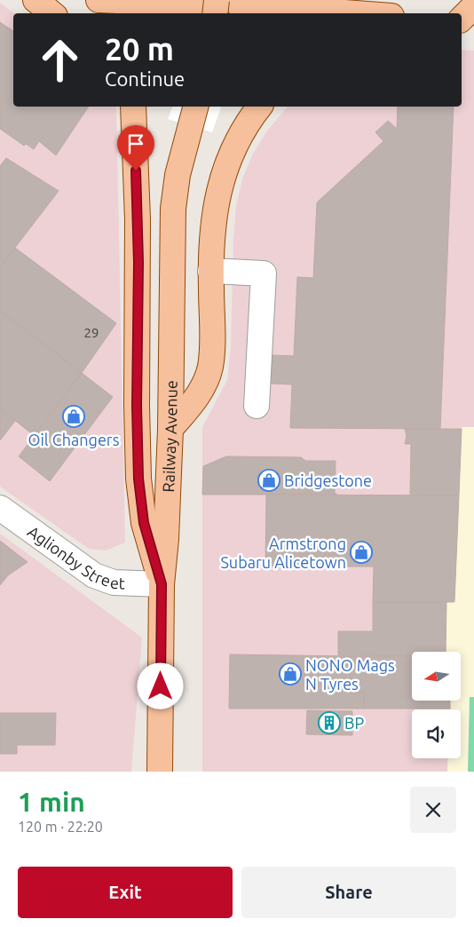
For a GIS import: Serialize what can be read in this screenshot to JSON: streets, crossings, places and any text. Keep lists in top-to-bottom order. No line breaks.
{"streets":{"main road":["Railway Avenue"],"street":["Aglionby Street"]},"crossings":[["Railway Avenue","Aglionby Street"]],"places":{"shop":["Oil Changers","Bridgestone","Armstrong Subaru Alicetown","NONO Mags N Tyres"],"building":["BP"]},"house_numbers":["29"],"north":"left","page":{"turn":["20 m","Continue"],"heading":["1 min","120 m · 22:20"],"buttons":["Exit","Share"]}}
